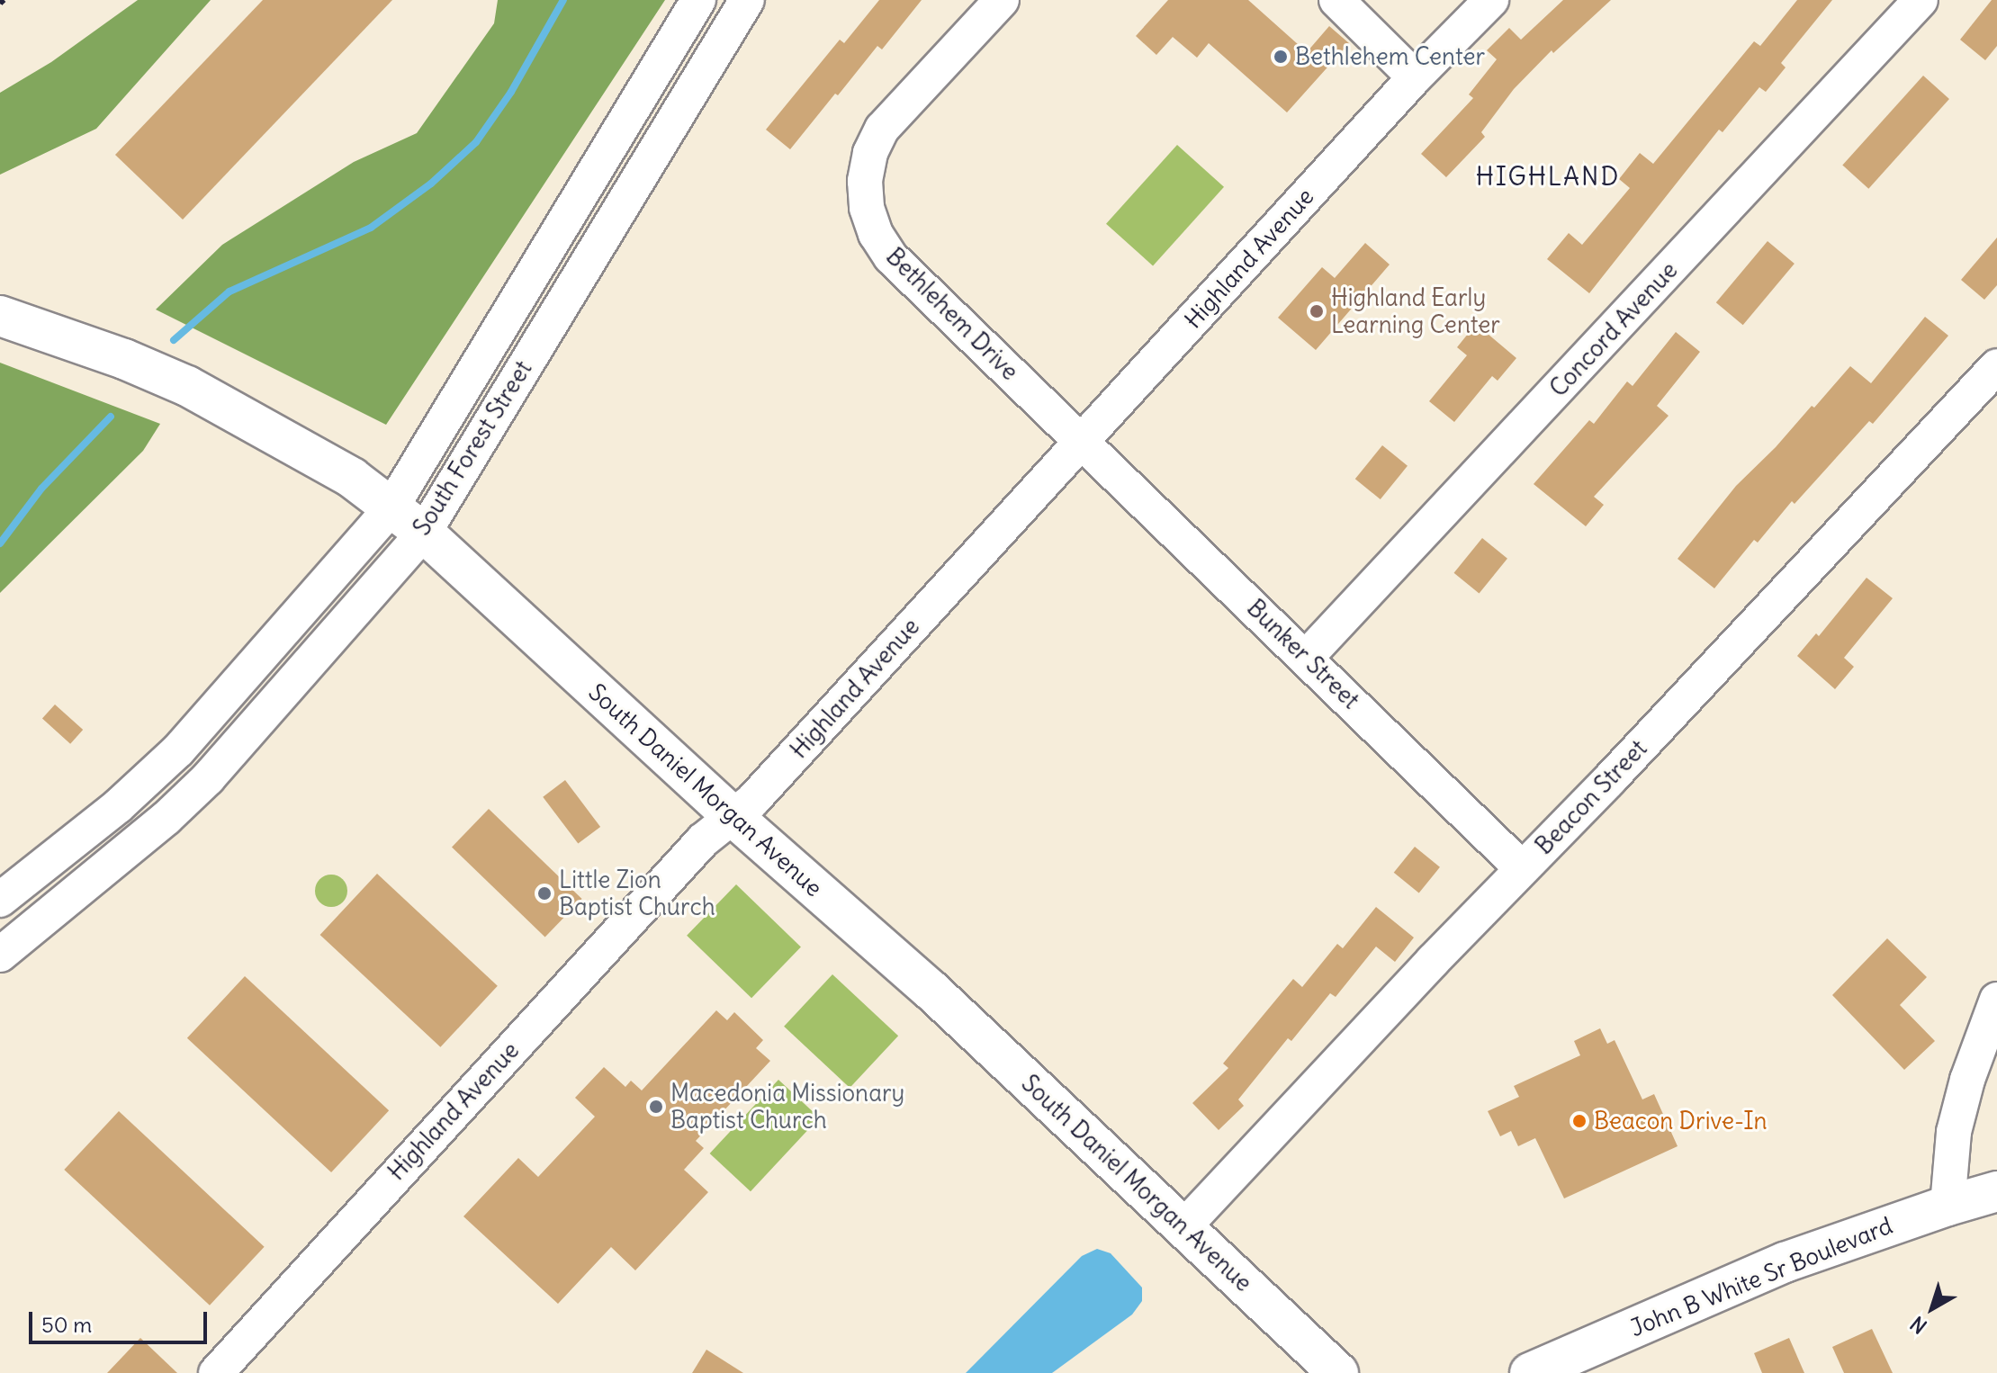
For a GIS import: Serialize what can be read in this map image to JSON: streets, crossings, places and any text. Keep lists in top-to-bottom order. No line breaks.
{"streets":{"main road":["South Daniel Morgan Avenue","John B White Sr Boulevard"],"street":["Highland Avenue","Bethlehem Drive","Concord Avenue","South Forest Street","Bunker Street","Beacon Street"]},"crossings":[["Highland Avenue","Bethlehem Drive"],["Highland Avenue","Bunker Street"],["Highland Avenue","South Daniel Morgan Avenue"],["Bethlehem Drive","Bunker Street"],["Concord Avenue","Bunker Street"],["South Forest Street","South Daniel Morgan Avenue"],["Bunker Street","Beacon Street"],["South Daniel Morgan Avenue","Beacon Street"]],"districts":["HIGHLAND"],"places":["Bethlehem Center","Highland Early Learning Center","Little Zion Baptist Church","Macedonia Missionary Baptist Church","Beacon Drive-In"],"scale_bar":"50 m","north":"bottom left"}
